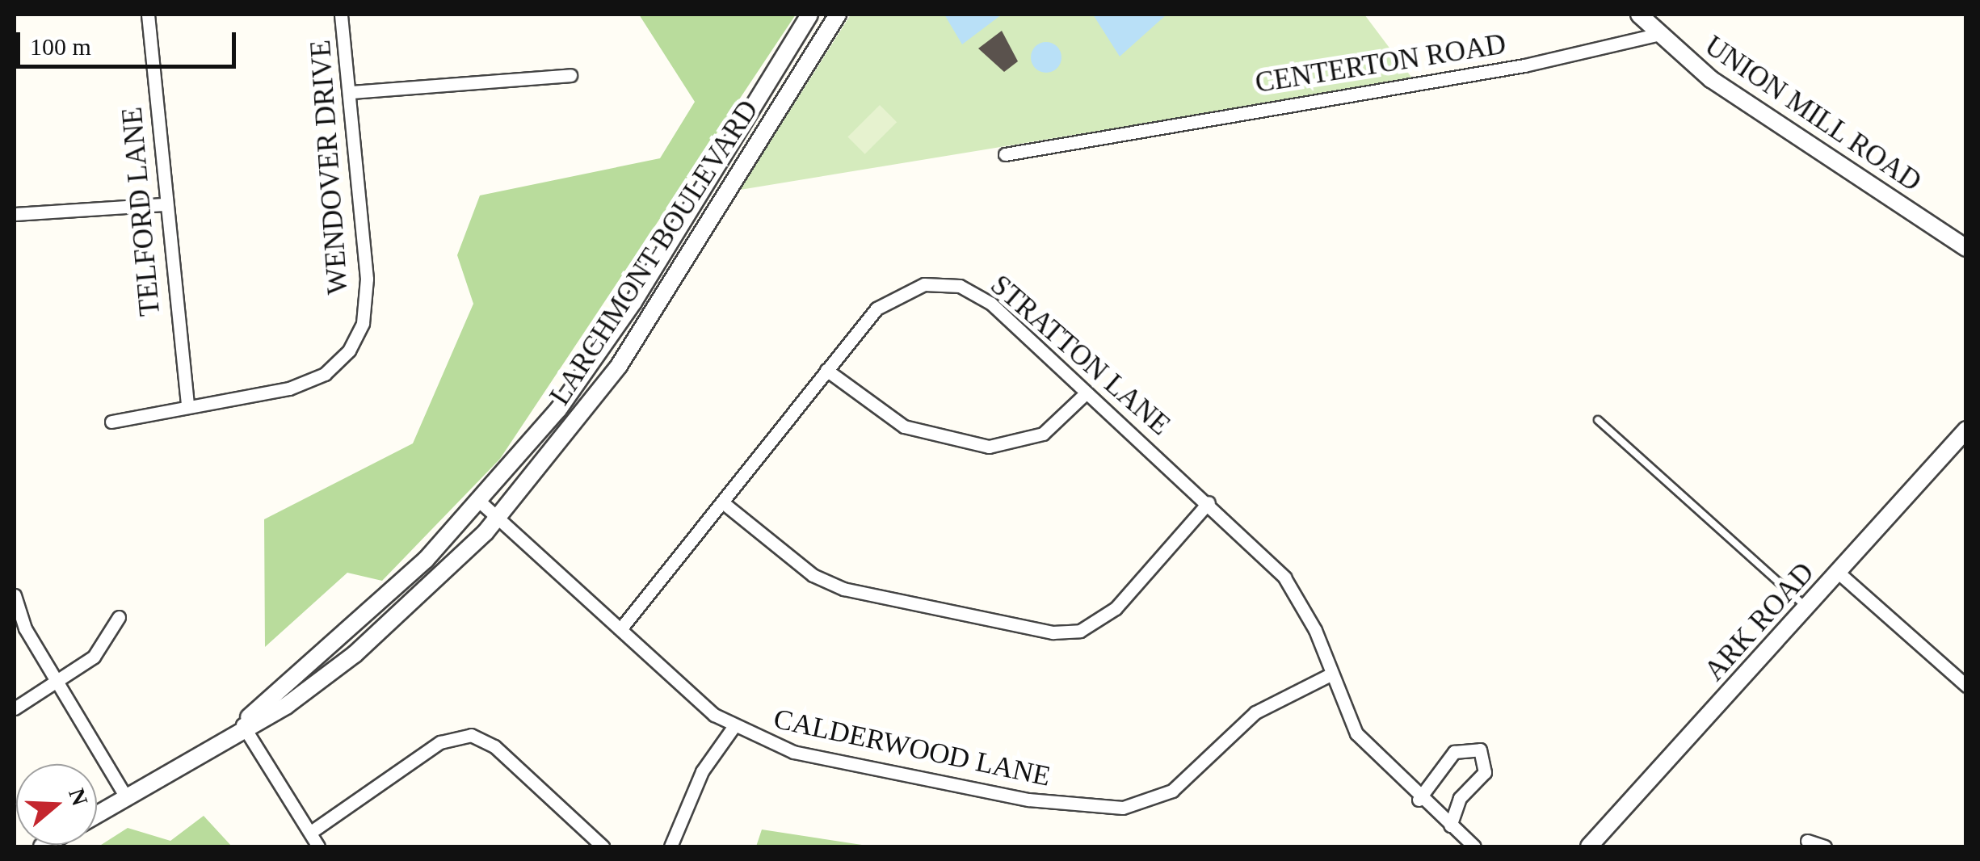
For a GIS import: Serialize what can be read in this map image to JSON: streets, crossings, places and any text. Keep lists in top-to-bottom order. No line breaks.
{"streets":{"street":["CENTERTON ROAD","UNION MILL ROAD","WENDOVER DRIVE","TELFORD LANE","LARCHMONT BOULEVARD","STRATTON LANE","ARK ROAD","CALDERWOOD LANE"]},"crossings":[["CENTERTON ROAD","UNION MILL ROAD"],["WENDOVER DRIVE","TELFORD LANE"],["LARCHMONT BOULEVARD","CALDERWOOD LANE"],["STRATTON LANE","CALDERWOOD LANE"]],"scale_bar":"100 m","north":"right"}
